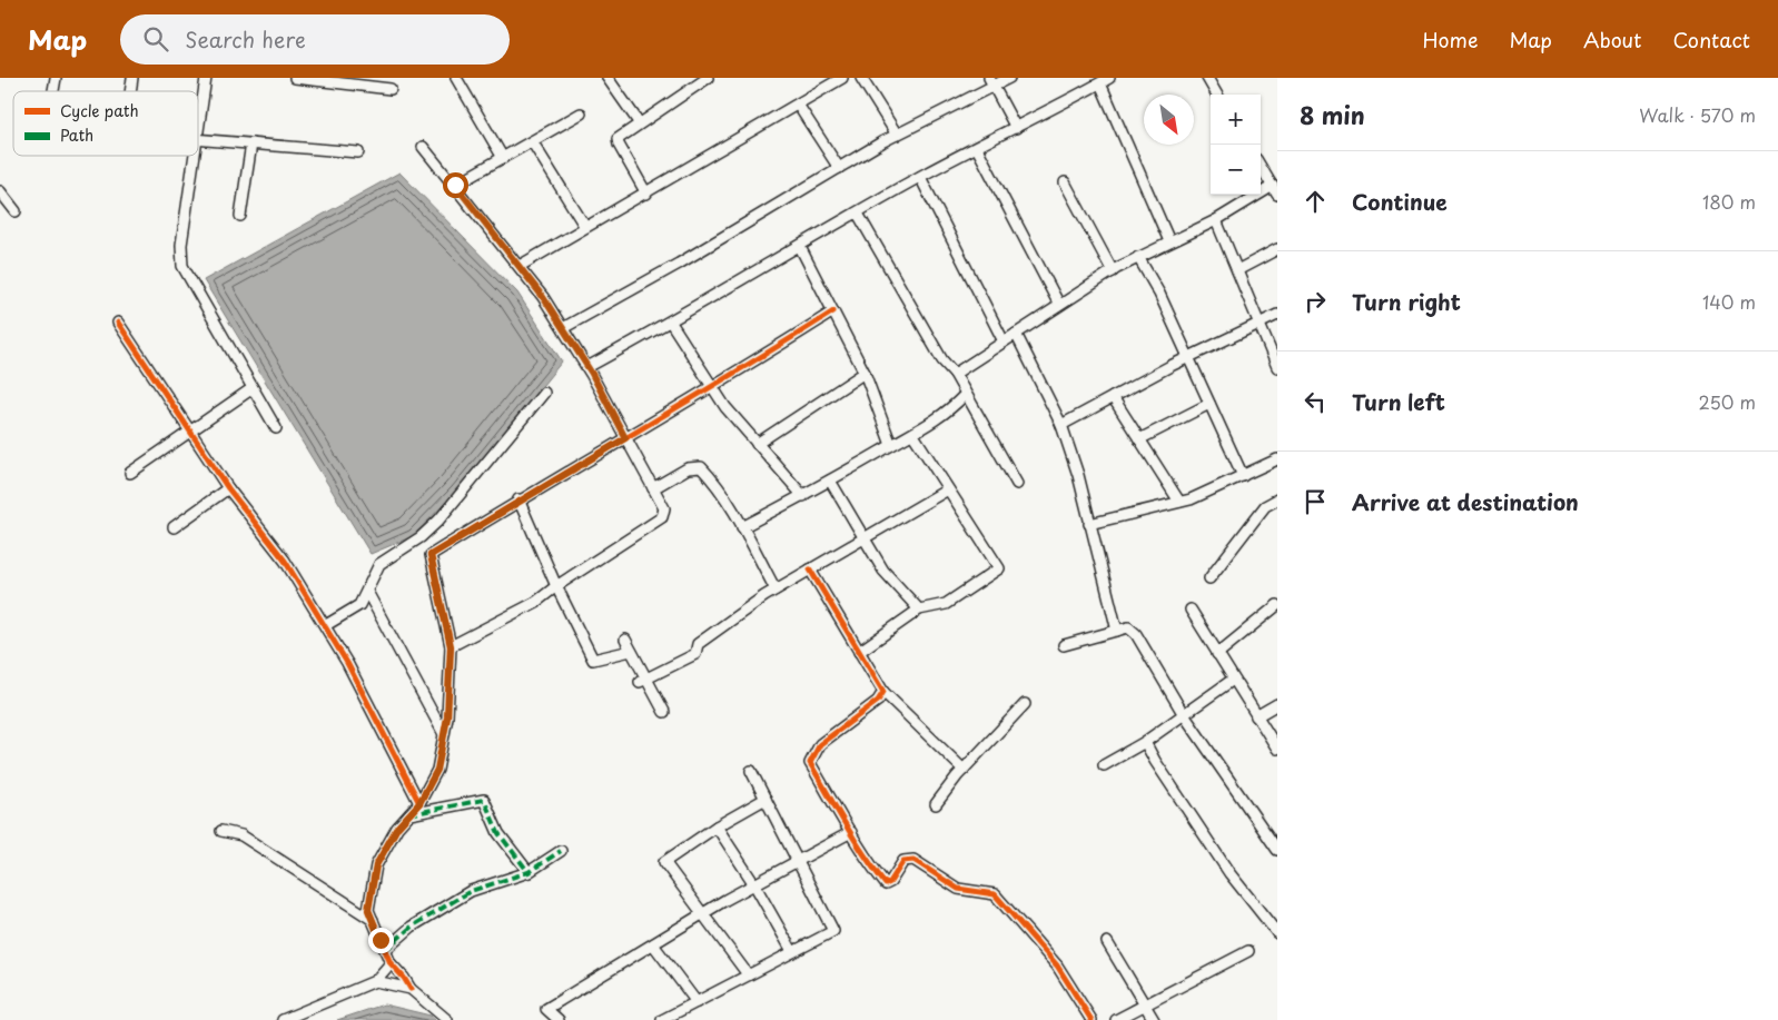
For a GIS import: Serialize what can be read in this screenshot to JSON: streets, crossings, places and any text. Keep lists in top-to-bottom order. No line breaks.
{"legend":["Cycle path","Path"],"north":"bottom right","page":{"header":"Map","search":"Search here","nav":["Home","Map","About","Contact"],"heading":["8 min","Walk · 570 m"],"map_buttons":["+","−"],"list":[["Continue","180 m"],["Turn right","140 m"],["Turn left","250 m"],"Arrive at destination"]}}
